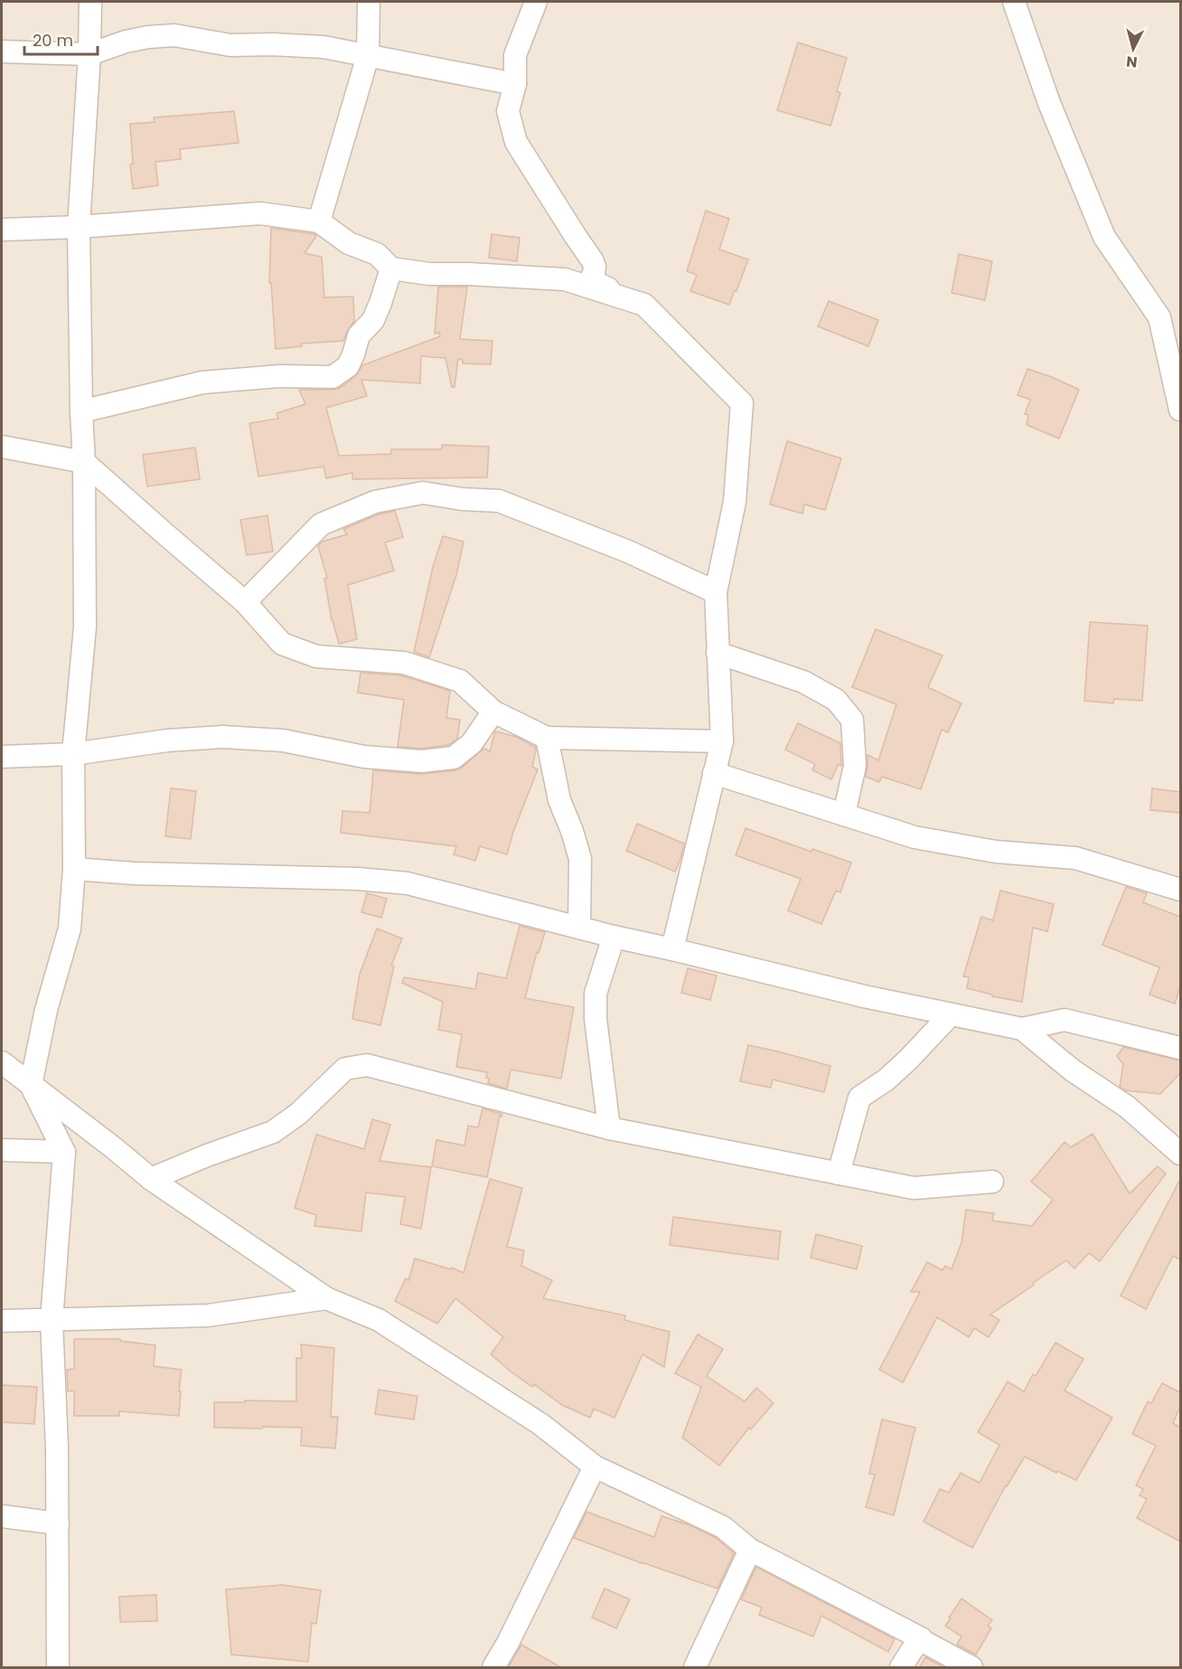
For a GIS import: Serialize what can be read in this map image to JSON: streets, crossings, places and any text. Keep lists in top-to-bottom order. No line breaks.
{"scale_bar":"20 m","north":"bottom"}
